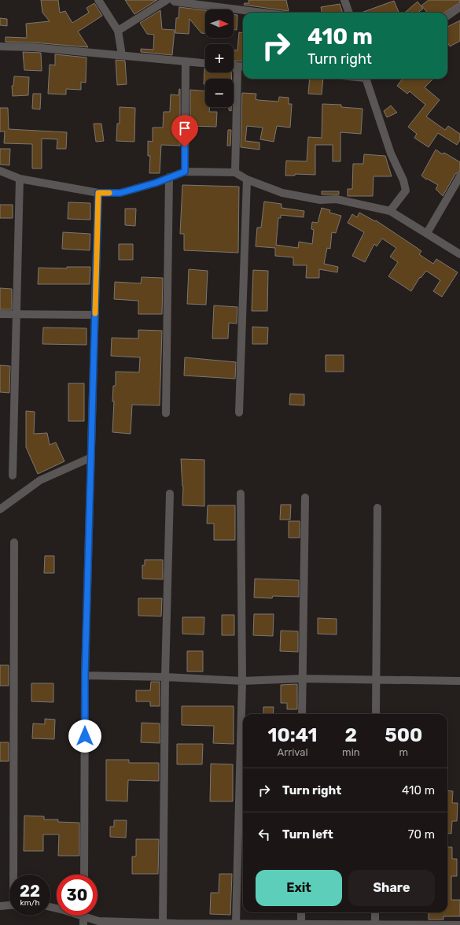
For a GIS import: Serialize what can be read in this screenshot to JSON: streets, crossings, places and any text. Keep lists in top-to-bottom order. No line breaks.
{"north":"right","page":{"map_buttons":["+","−"],"turn":["410 m","Turn right"],"eta":["10:41","Arrival","2","min","500","m"],"list":[{"name":"Turn right","value":"410 m"},{"name":"Turn left","value":"70 m"}],"buttons":["Exit","Share"],"speed":"22 km/h","limit":"30"}}
